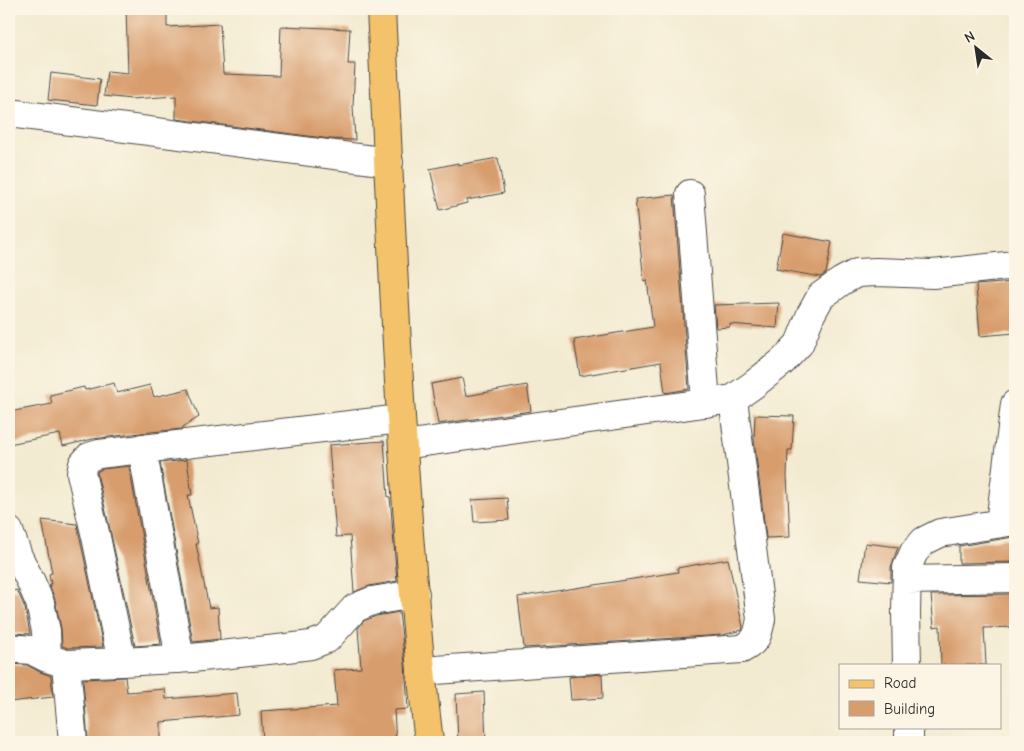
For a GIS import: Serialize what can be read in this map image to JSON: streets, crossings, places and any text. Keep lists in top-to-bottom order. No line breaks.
{"legend":["Road","Building"],"north":"top left"}
